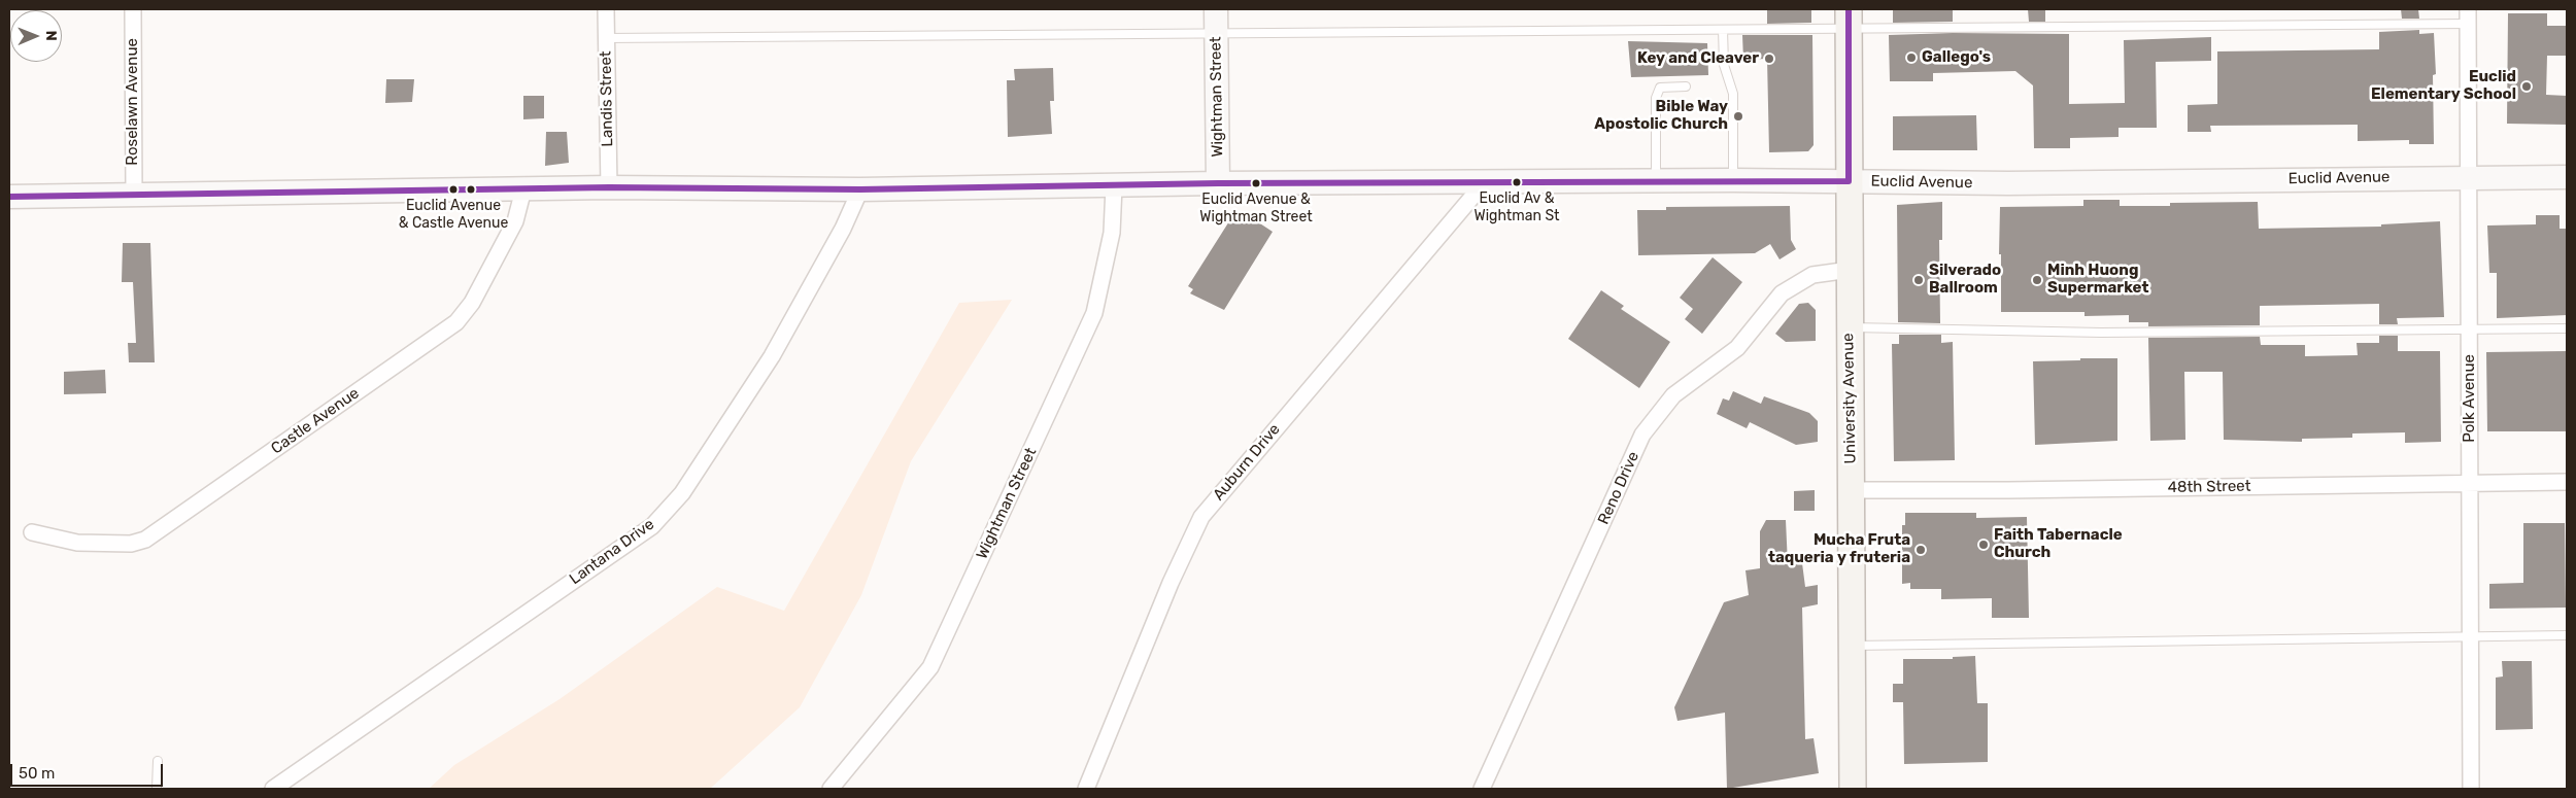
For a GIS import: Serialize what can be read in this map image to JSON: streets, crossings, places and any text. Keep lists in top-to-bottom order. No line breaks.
{"streets":{"main road":["Wightman Street","Euclid Avenue","University Avenue"],"street":["Landis Street","Roselawn Avenue","Polk Avenue","Castle Avenue","Auburn Drive","48th Street","Reno Drive","Lantana Drive"]},"crossings":[["Wightman Street","Euclid Avenue"],["Landis Street","Euclid Avenue"],["Roselawn Avenue","Euclid Avenue"],["Euclid Avenue","University Avenue"],["Euclid Avenue","Polk Avenue"],["Euclid Avenue","Castle Avenue"],["Euclid Avenue","Auburn Drive"],["Euclid Avenue","Lantana Drive"],["University Avenue","48th Street"],["University Avenue","Reno Drive"],["Polk Avenue","48th Street"]],"places":["Gallego's","Key and Cleaver","Euclid Elementary School","Bible Way Apostolic Church","Euclid Av & Wightman St","Euclid Avenue & Wightman Street","Euclid Avenue & Castle Avenue","Silverado Ballroom","Minh Huong Supermarket","Faith Tabernacle Church","Mucha Fruta taqueria y fruteria"],"scale_bar":"50 m","north":"right"}
